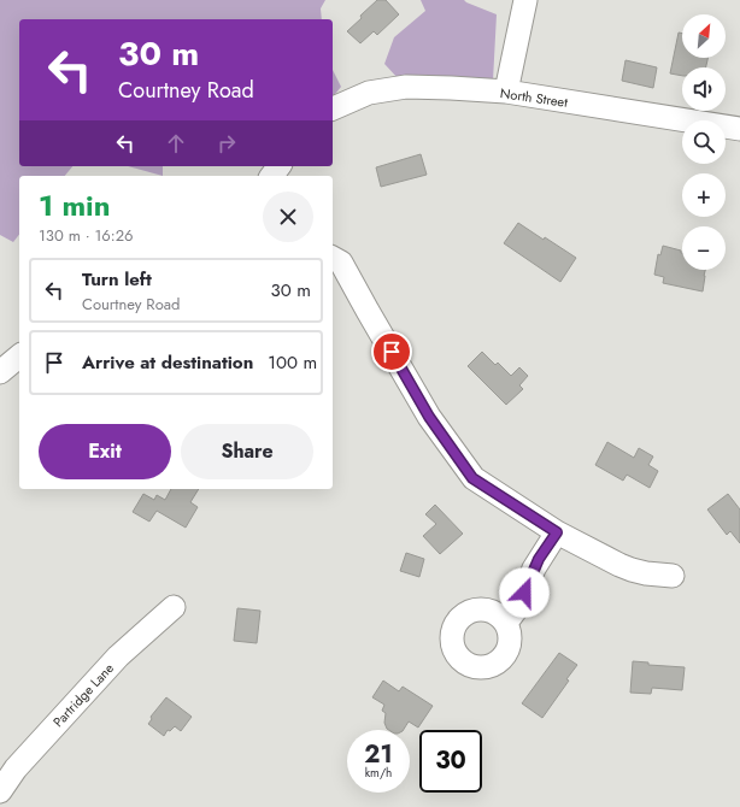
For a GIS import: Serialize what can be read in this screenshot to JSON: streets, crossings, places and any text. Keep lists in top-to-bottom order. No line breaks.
{"streets":{"street":["North Street","Partridge Lane"]},"north":"top right","page":{"map_buttons":["+","−"],"turn":["30 m","Courtney Road"],"heading":["1 min","130 m · 16:26"],"list":[{"name":"Turn left","note":"Courtney Road","value":"30 m"},{"name":"Arrive at destination","value":"100 m"}],"buttons":["Exit","Share"],"speed":"21 km/h","limit":"30"}}
